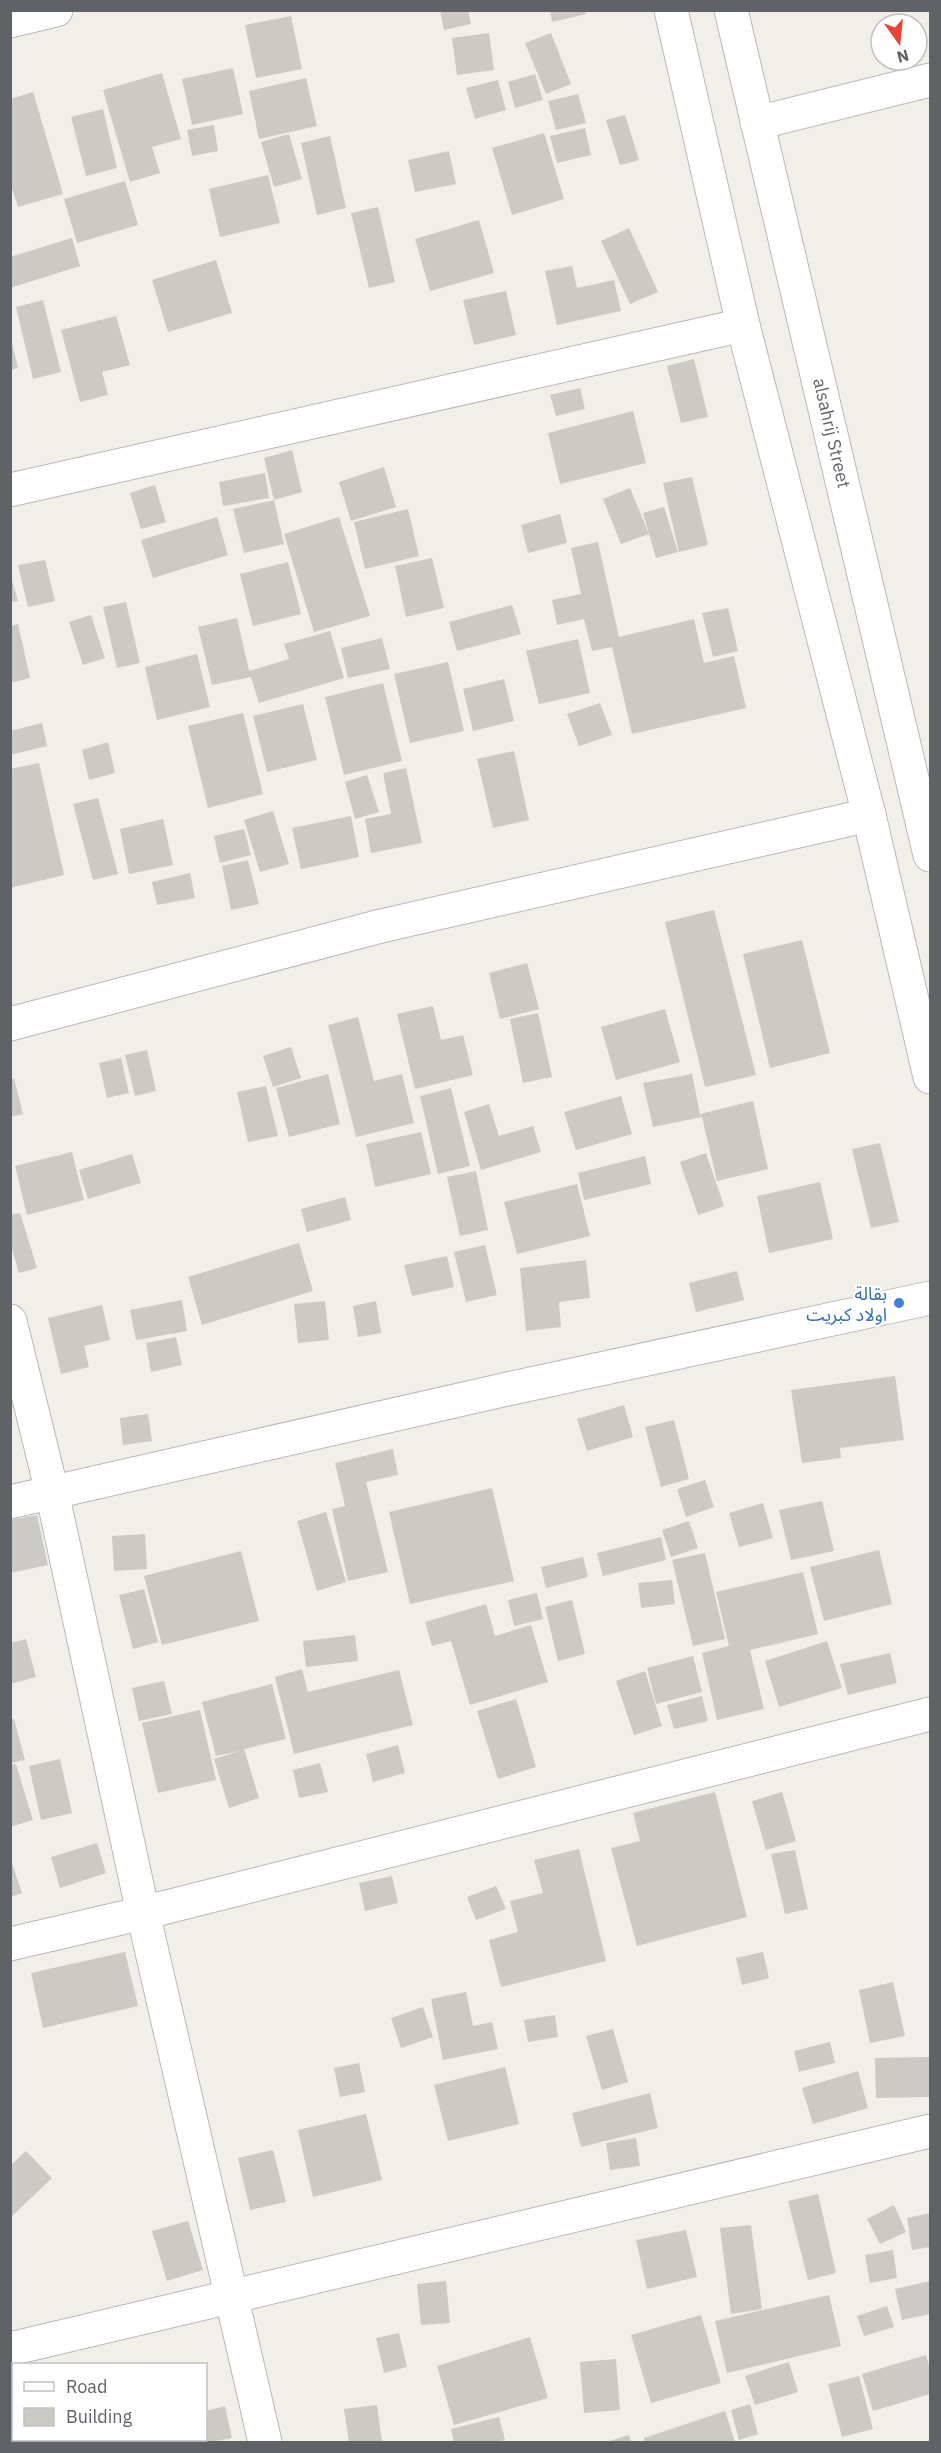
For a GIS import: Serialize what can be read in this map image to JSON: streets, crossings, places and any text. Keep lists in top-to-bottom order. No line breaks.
{"streets":{"street":["alsahrij Street"]},"places":["بقالة اولاد كبريت"],"legend":["Road","Building"],"north":"bottom"}
